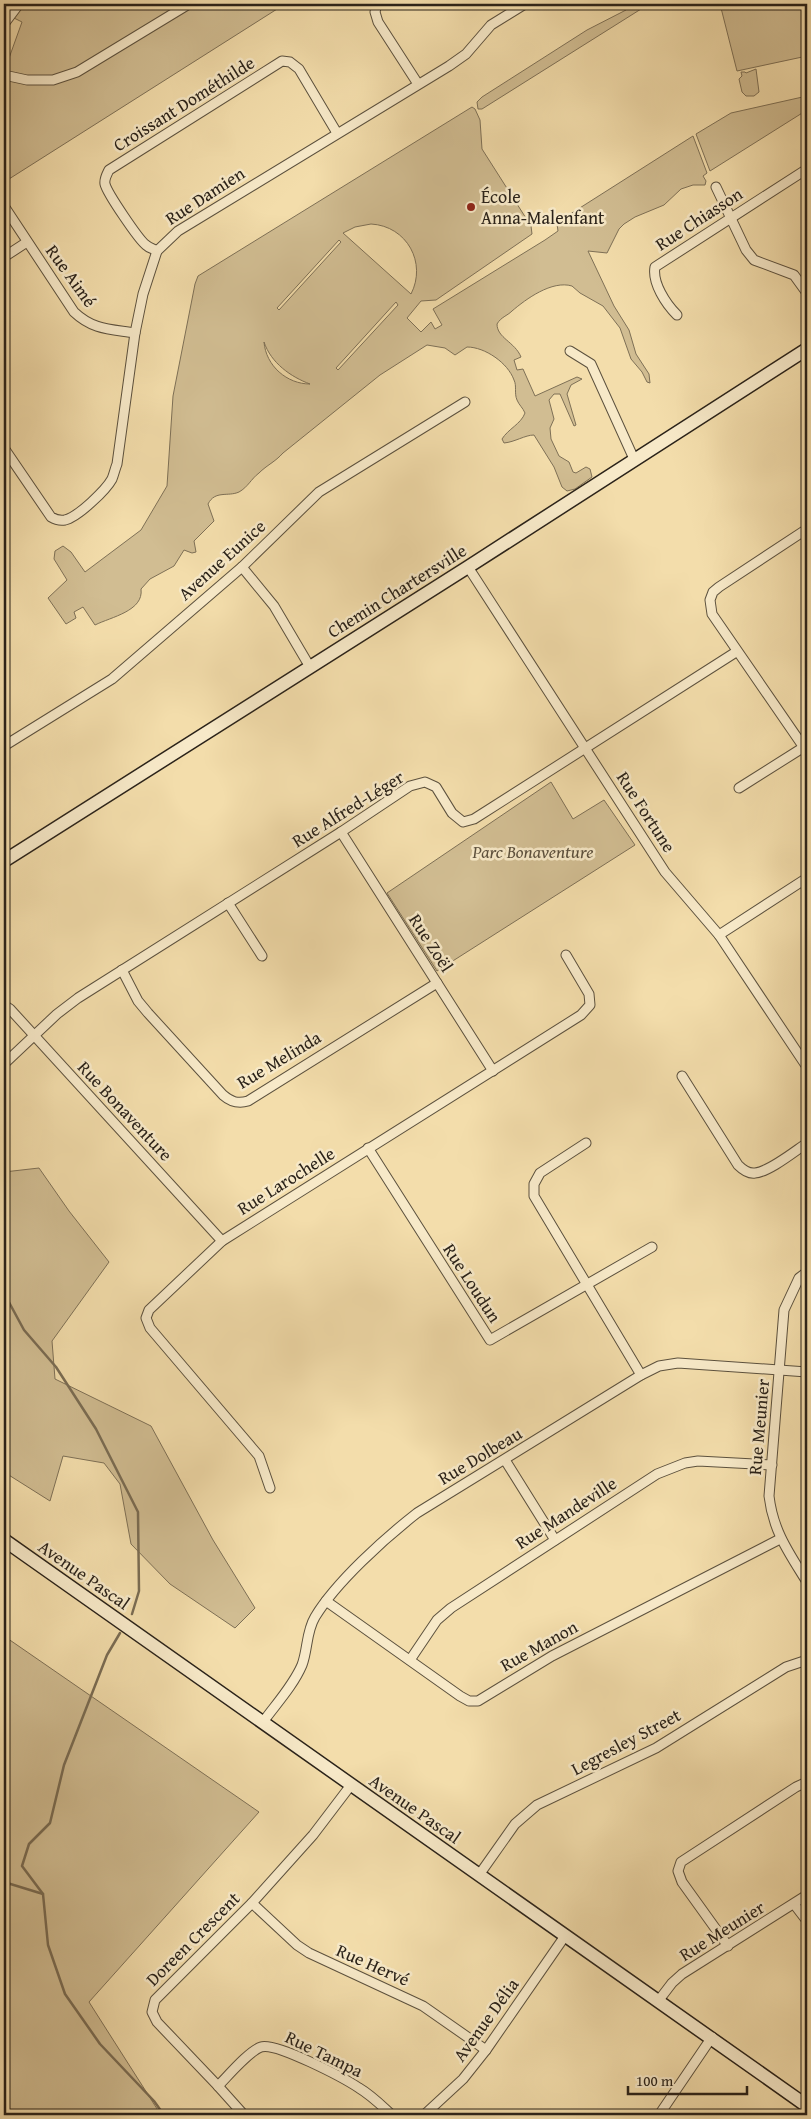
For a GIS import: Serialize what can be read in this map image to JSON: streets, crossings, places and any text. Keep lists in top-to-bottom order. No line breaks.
{"streets":{"street":["Croissant Dométhilde","Rue Damien","Rue Chiasson","Rue Aimé","Avenue Eunice","Chemin Chartersville","Rue Alfred-Léger","Rue Fortune","Rue Zoël","Rue Melinda","Rue Bonaventure","Rue Larochelle","Rue Loudun","Rue Meunier","Rue Dolbeau","Rue Mandeville","Avenue Pascal","Rue Manon","Legresley Street","Doreen Crescent","Rue Hervé","Avenue Délia","Rue Tampa"]},"crossings":[["Croissant Dométhilde","Rue Damien"],["Rue Damien","Rue Aimé"],["Chemin Chartersville","Rue Fortune"],["Rue Alfred-Léger","Rue Fortune"],["Rue Alfred-Léger","Rue Zoël"],["Rue Alfred-Léger","Rue Melinda"],["Rue Alfred-Léger","Rue Bonaventure"],["Rue Zoël","Rue Melinda"],["Rue Zoël","Rue Larochelle"],["Rue Bonaventure","Rue Larochelle"],["Rue Larochelle","Rue Loudun"],["Rue Meunier","Rue Dolbeau"],["Rue Meunier","Rue Mandeville"],["Rue Meunier","Avenue Pascal"],["Rue Meunier","Rue Manon"],["Rue Dolbeau","Avenue Pascal"],["Rue Dolbeau","Rue Manon"],["Rue Mandeville","Rue Manon"],["Avenue Pascal","Legresley Street"],["Avenue Pascal","Doreen Crescent"],["Avenue Pascal","Avenue Délia"],["Doreen Crescent","Rue Hervé"],["Doreen Crescent","Rue Tampa"],["Rue Hervé","Avenue Délia"]],"parks":["Parc Bonaventure"],"places":["École Anna-Malenfant"],"scale_bar":"100 m"}
